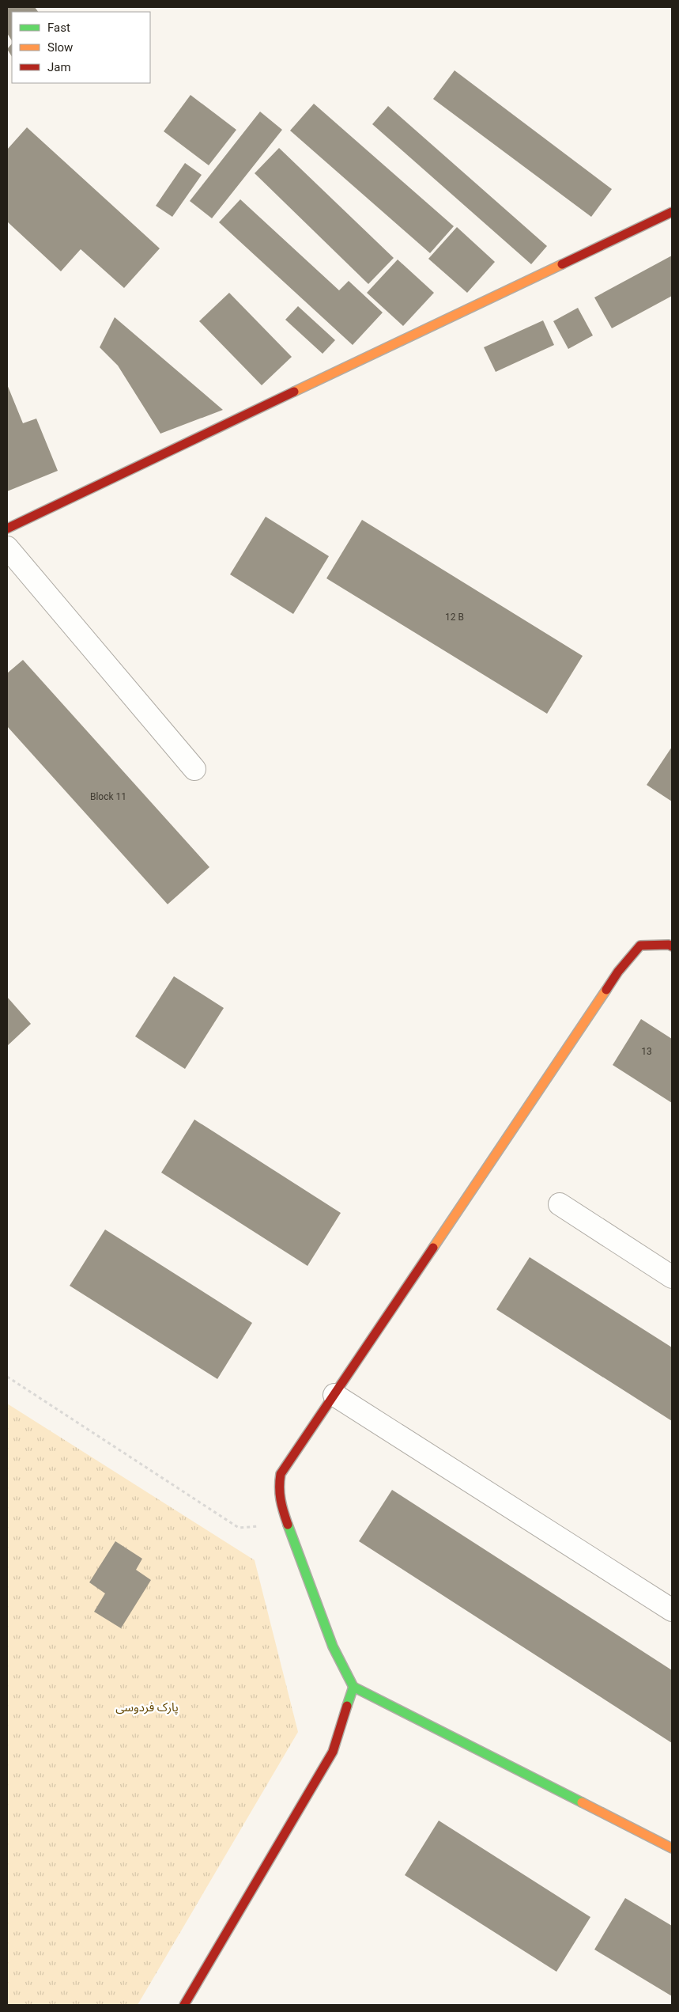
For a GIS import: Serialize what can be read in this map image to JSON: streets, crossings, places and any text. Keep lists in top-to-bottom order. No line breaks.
{"parks":["پارک فردوسی"],"house_numbers":["12 B","Block 11","13"],"legend":["Fast","Slow","Jam"]}
